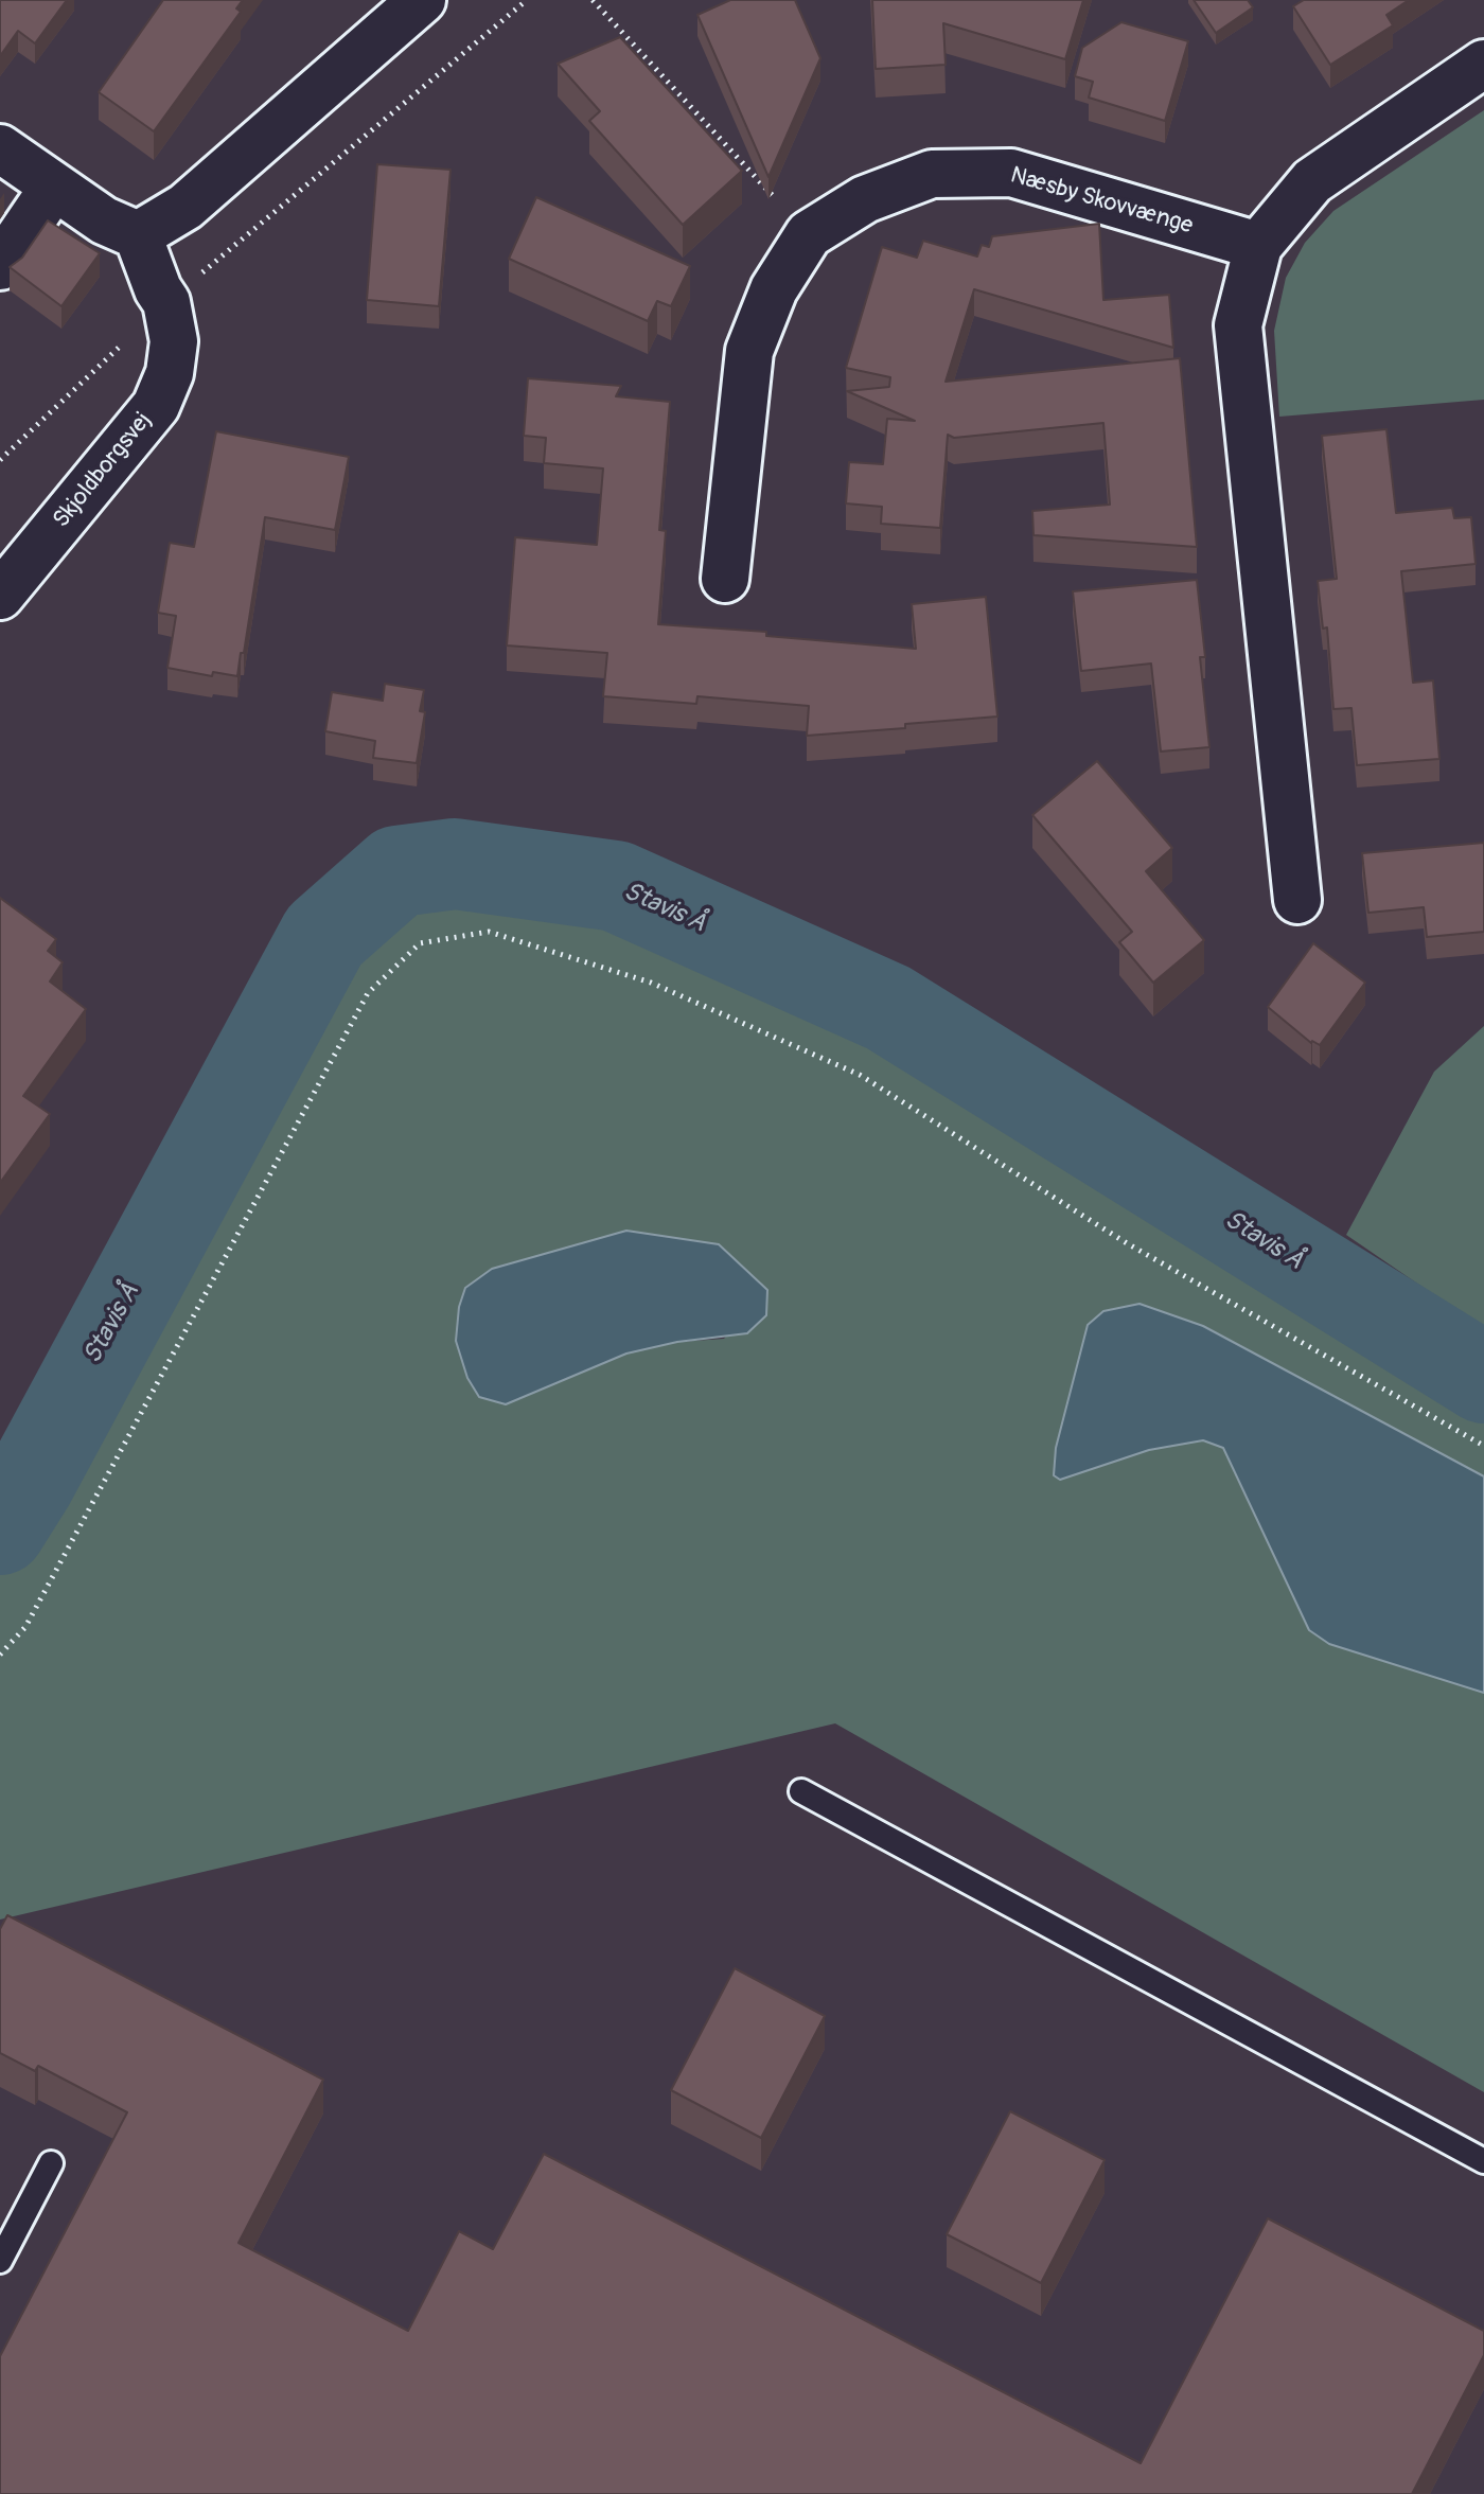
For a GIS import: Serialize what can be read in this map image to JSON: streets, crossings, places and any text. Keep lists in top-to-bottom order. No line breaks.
{"streets":{"street":["Næsby Skovvænge","Skjoldborgsvej"]},"water":["Stavis Å"]}
